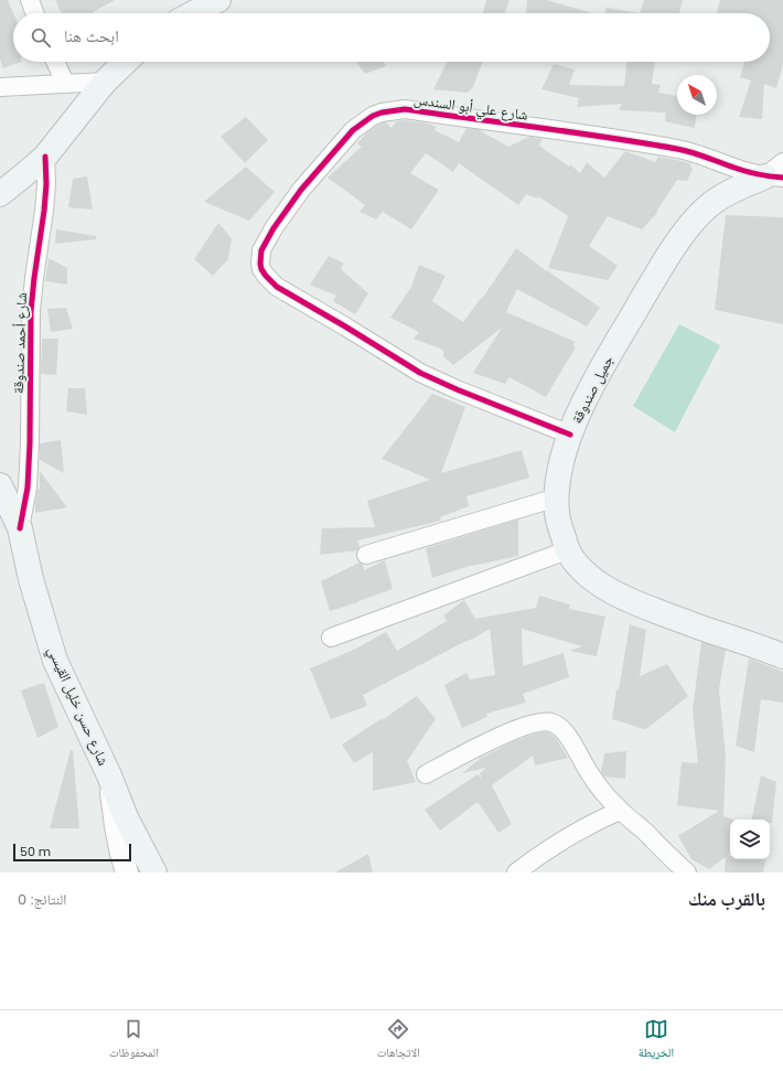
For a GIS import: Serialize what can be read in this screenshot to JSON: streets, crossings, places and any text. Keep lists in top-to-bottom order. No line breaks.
{"streets":{"main road":["جميل صندوقة","شارع حسن خليل القيسي"],"street":["شارع علي أبو السندس","شارع أحمد صندوقة"]},"crossings":[["شارع علي أبو السندس","جميل صندوقة"],["شارع أحمد صندوقة","شارع حسن خليل القيسي"]],"scale_bar":"50 m","north":"top left","page":{"search":"ابحث هنا","scale":"50 m","heading":["بالقرب منك","النتائج: 0"],"nav":["الخريطة","الاتجاهات","المحفوظات"]}}
